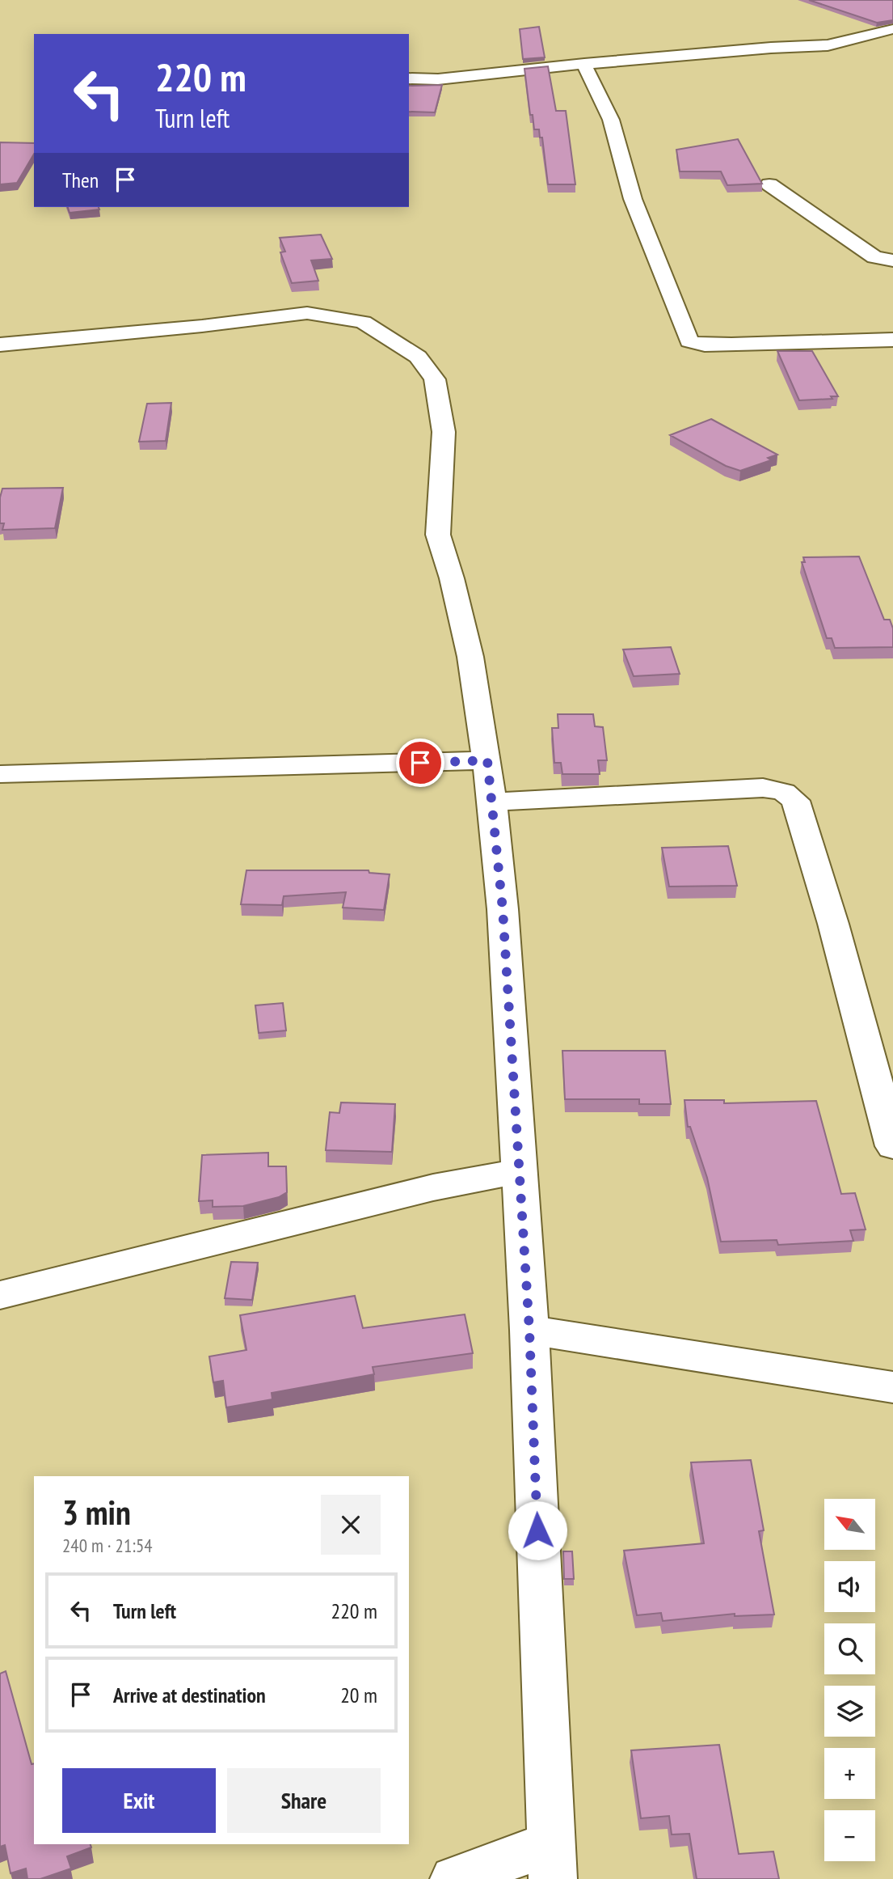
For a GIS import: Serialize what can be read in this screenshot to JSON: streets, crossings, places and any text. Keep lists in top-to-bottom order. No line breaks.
{"north":"top left","page":{"turn":["220 m","Turn left"],"then":"Then","heading":["3 min","240 m · 21:54"],"map_buttons":["+","−"],"list":[{"name":"Turn left","value":"220 m"},{"name":"Arrive at destination","value":"20 m"}],"buttons":["Exit","Share"]}}
